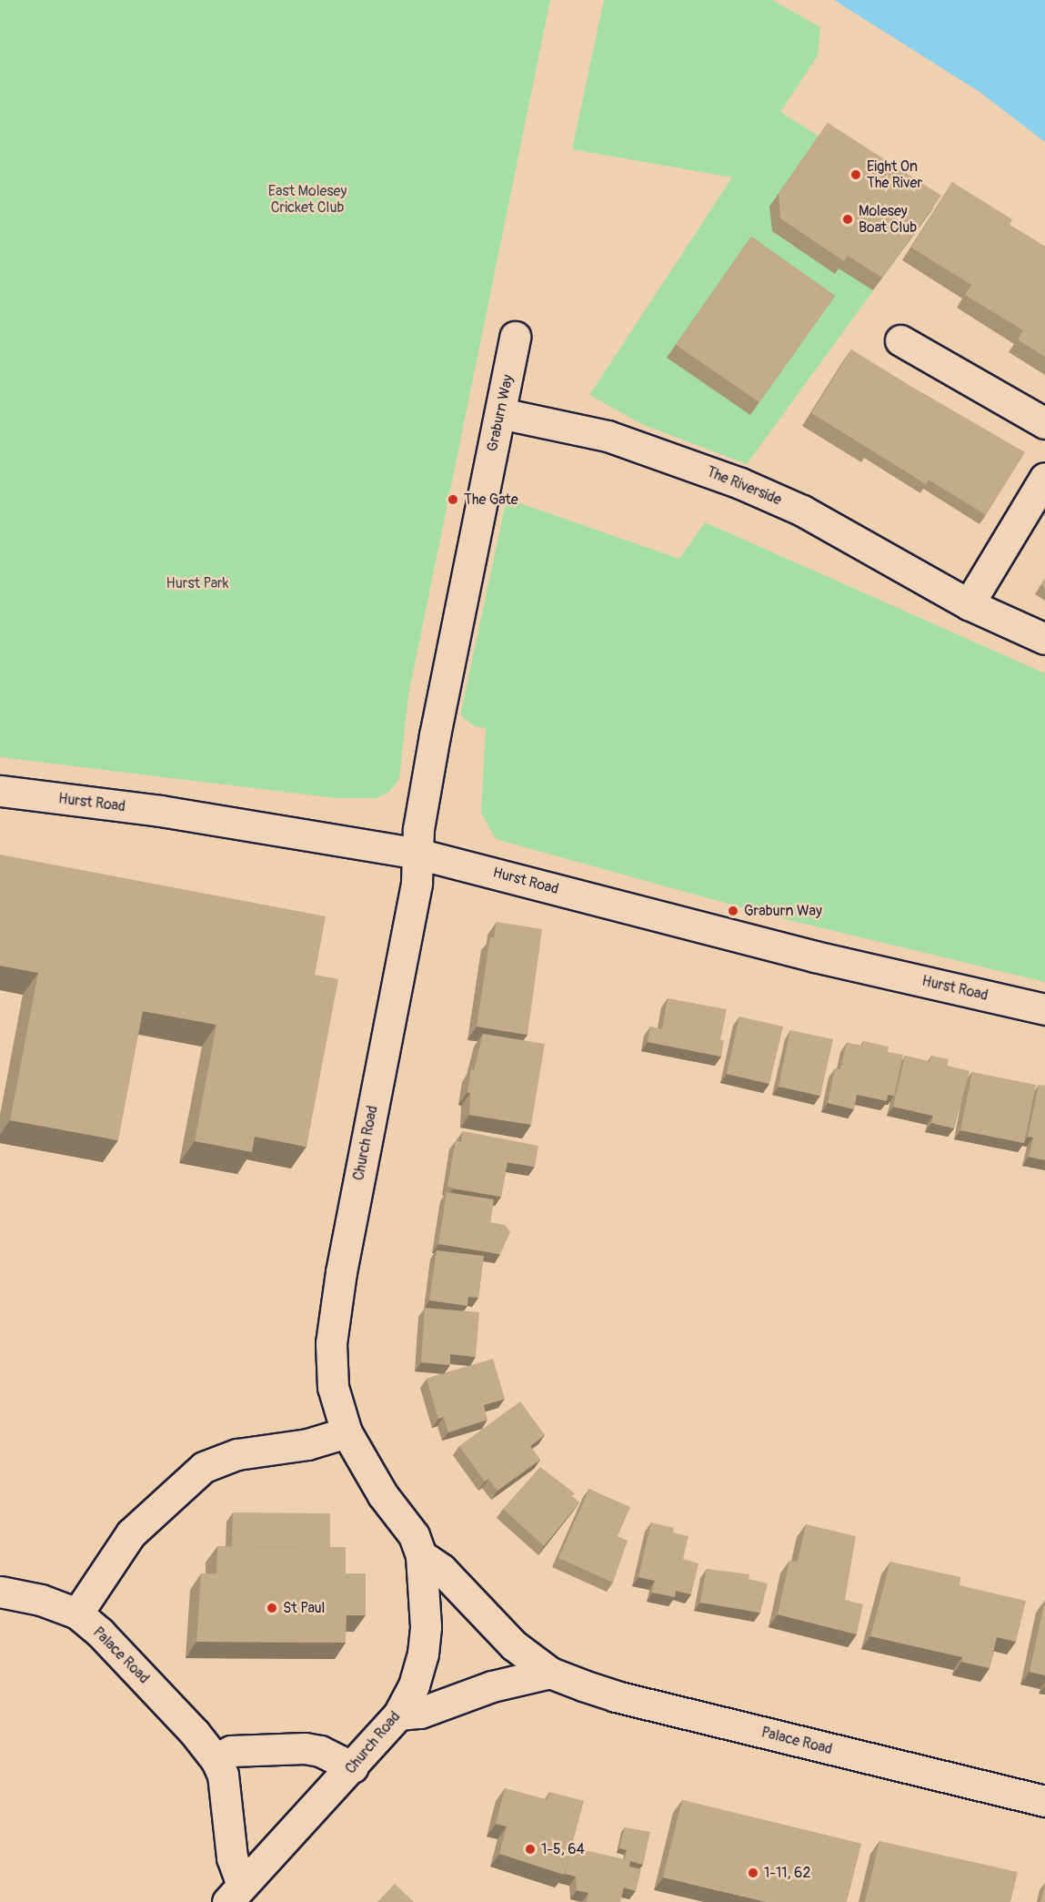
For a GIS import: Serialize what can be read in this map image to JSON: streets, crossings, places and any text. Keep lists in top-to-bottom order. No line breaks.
{"streets":{"street":["Graburn Way","The Riverside","Hurst Road","Church Road","Palace Road"]},"crossings":[["Graburn Way","The Riverside"],["Graburn Way","Hurst Road"],["Graburn Way","Church Road"],["Hurst Road","Church Road"],["Church Road","Palace Road"]],"parks":["East Molesey Cricket Club","Hurst Park"],"places":["Eight On The River","Molesey Boat Club","The Gate","Graburn Way","St Paul","1-5, 64","1-11, 62"]}
